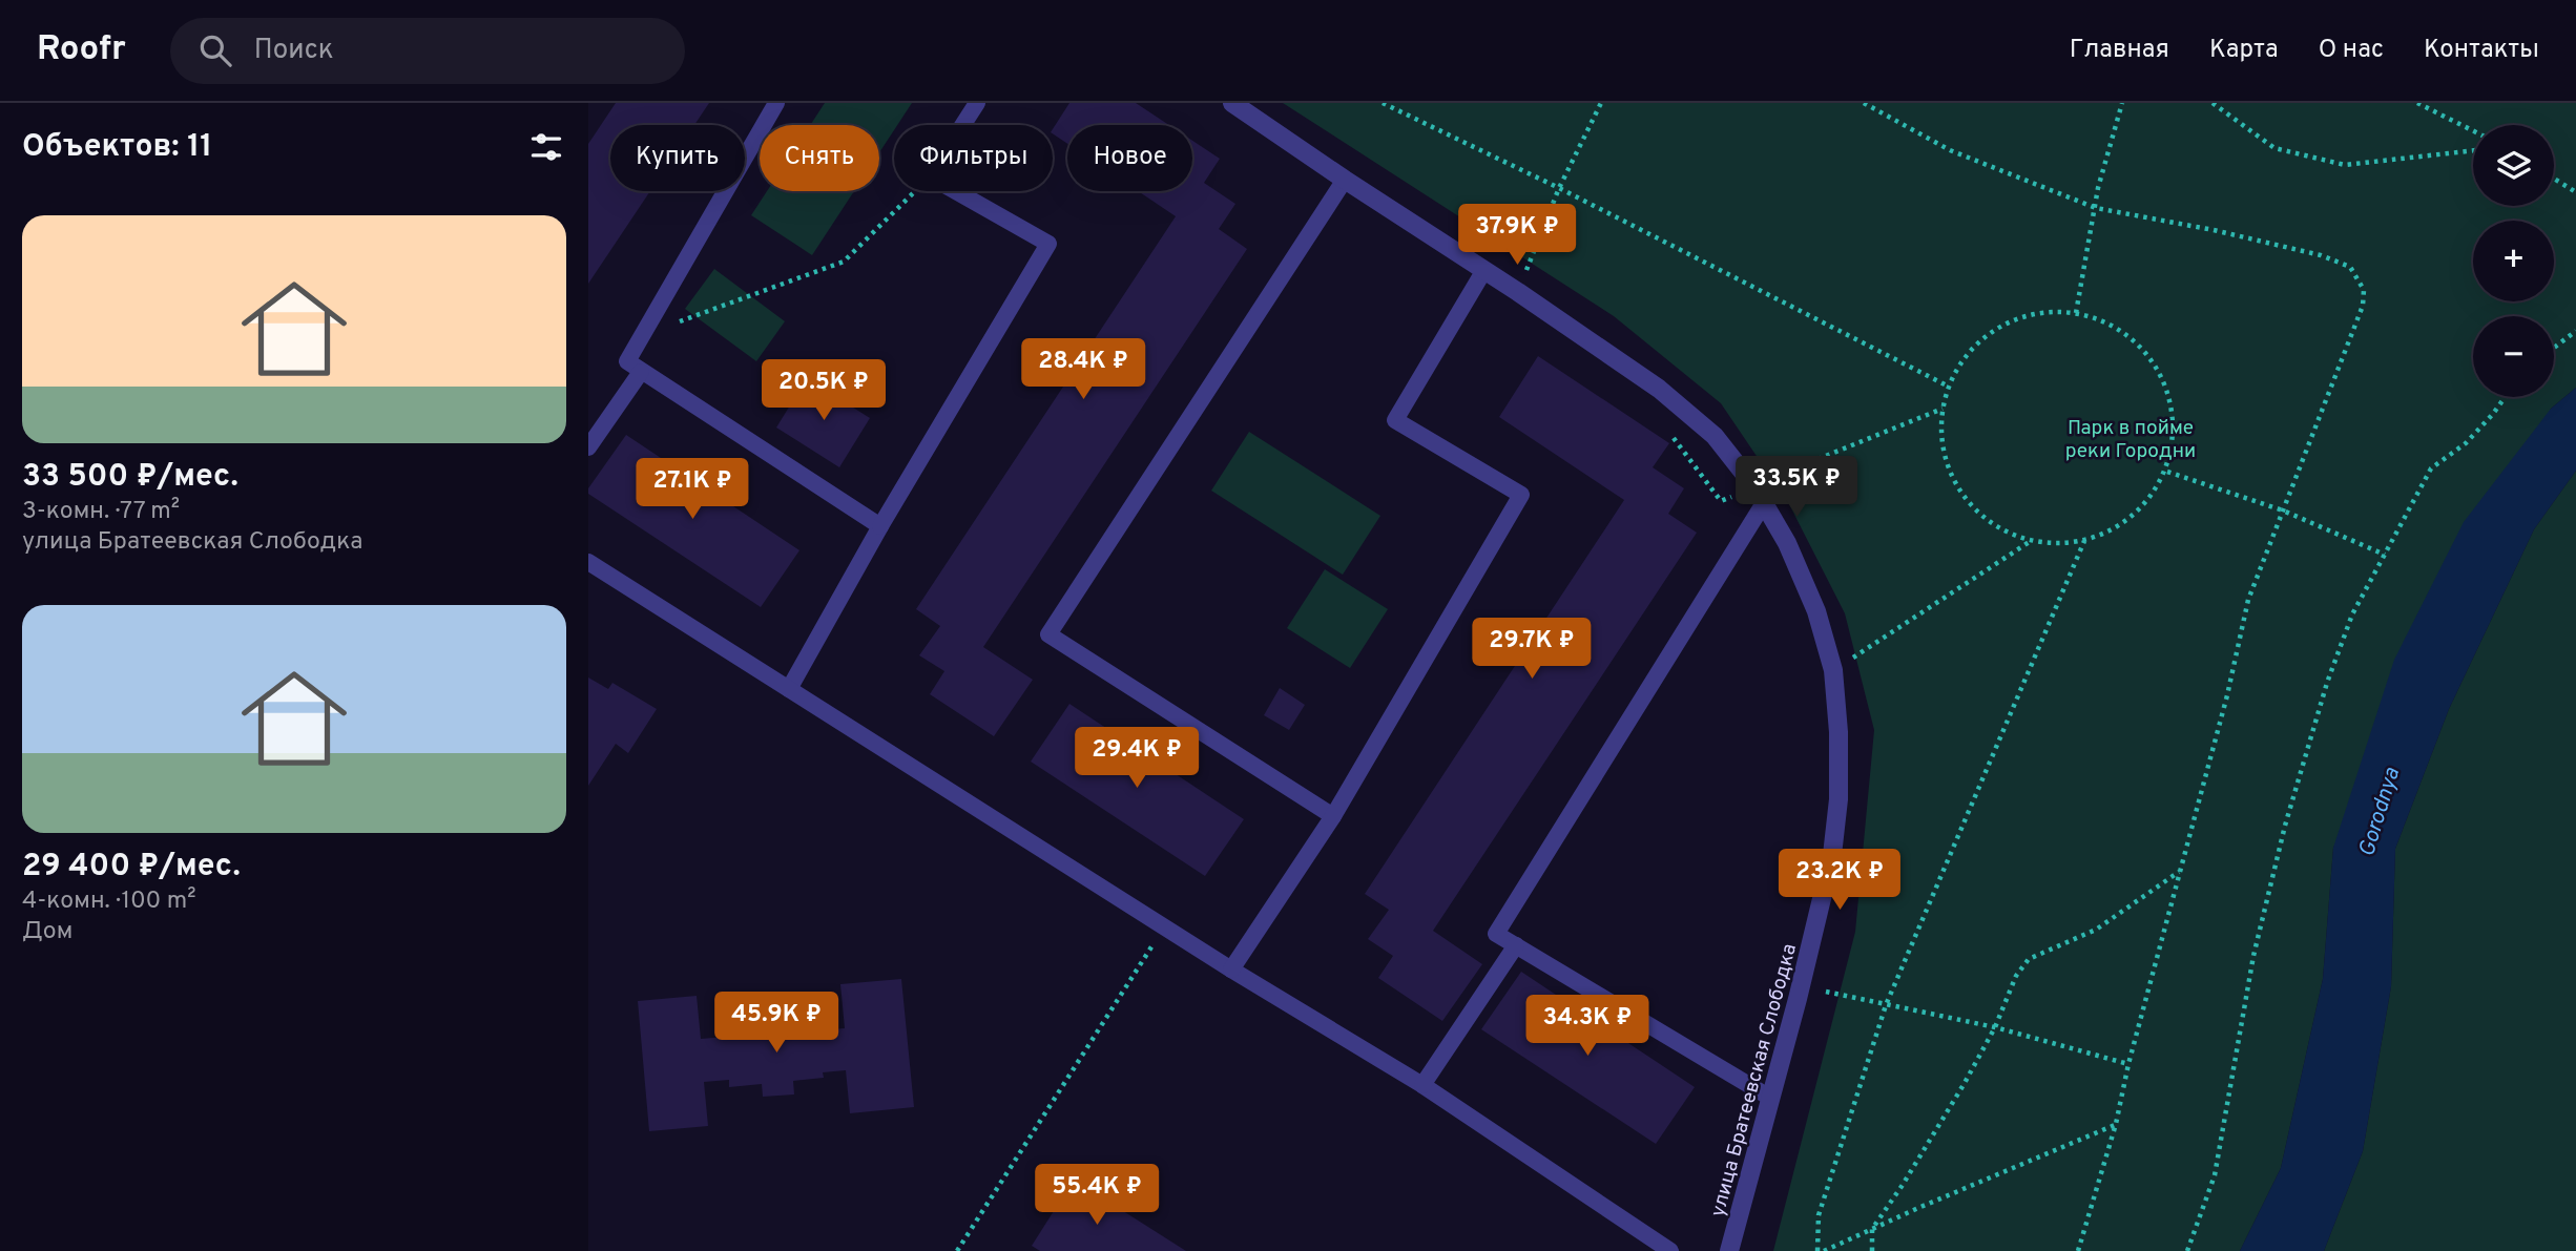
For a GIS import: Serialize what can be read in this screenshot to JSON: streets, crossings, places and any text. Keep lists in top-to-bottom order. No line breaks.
{"streets":{"street":["улица Братеевская Слободка"]},"water":["Gorodnya"],"parks":["Парк в пойме реки Городни"],"page":{"header":"Roofr","search":"Поиск","nav":["Главная","Карта","О нас","Контакты"],"heading":"Объектов: 11","map_buttons":["+","−"],"chip":["Купить","Снять","Фильтры","Новое"],"list":[{"name":"33 500 ₽/мес.","note":"3-комн. · 77 m² · улица Братеевская Слободка"},{"name":"29 400 ₽/мес.","note":"4-комн. · 100 m² · Дом"}],"price":["37.9K ₽","28.4K ₽","20.5K ₽","33.5K ₽","27.1K ₽","29.7K ₽","29.4K ₽","23.2K ₽","45.9K ₽","34.3K ₽","55.4K ₽"]}}
